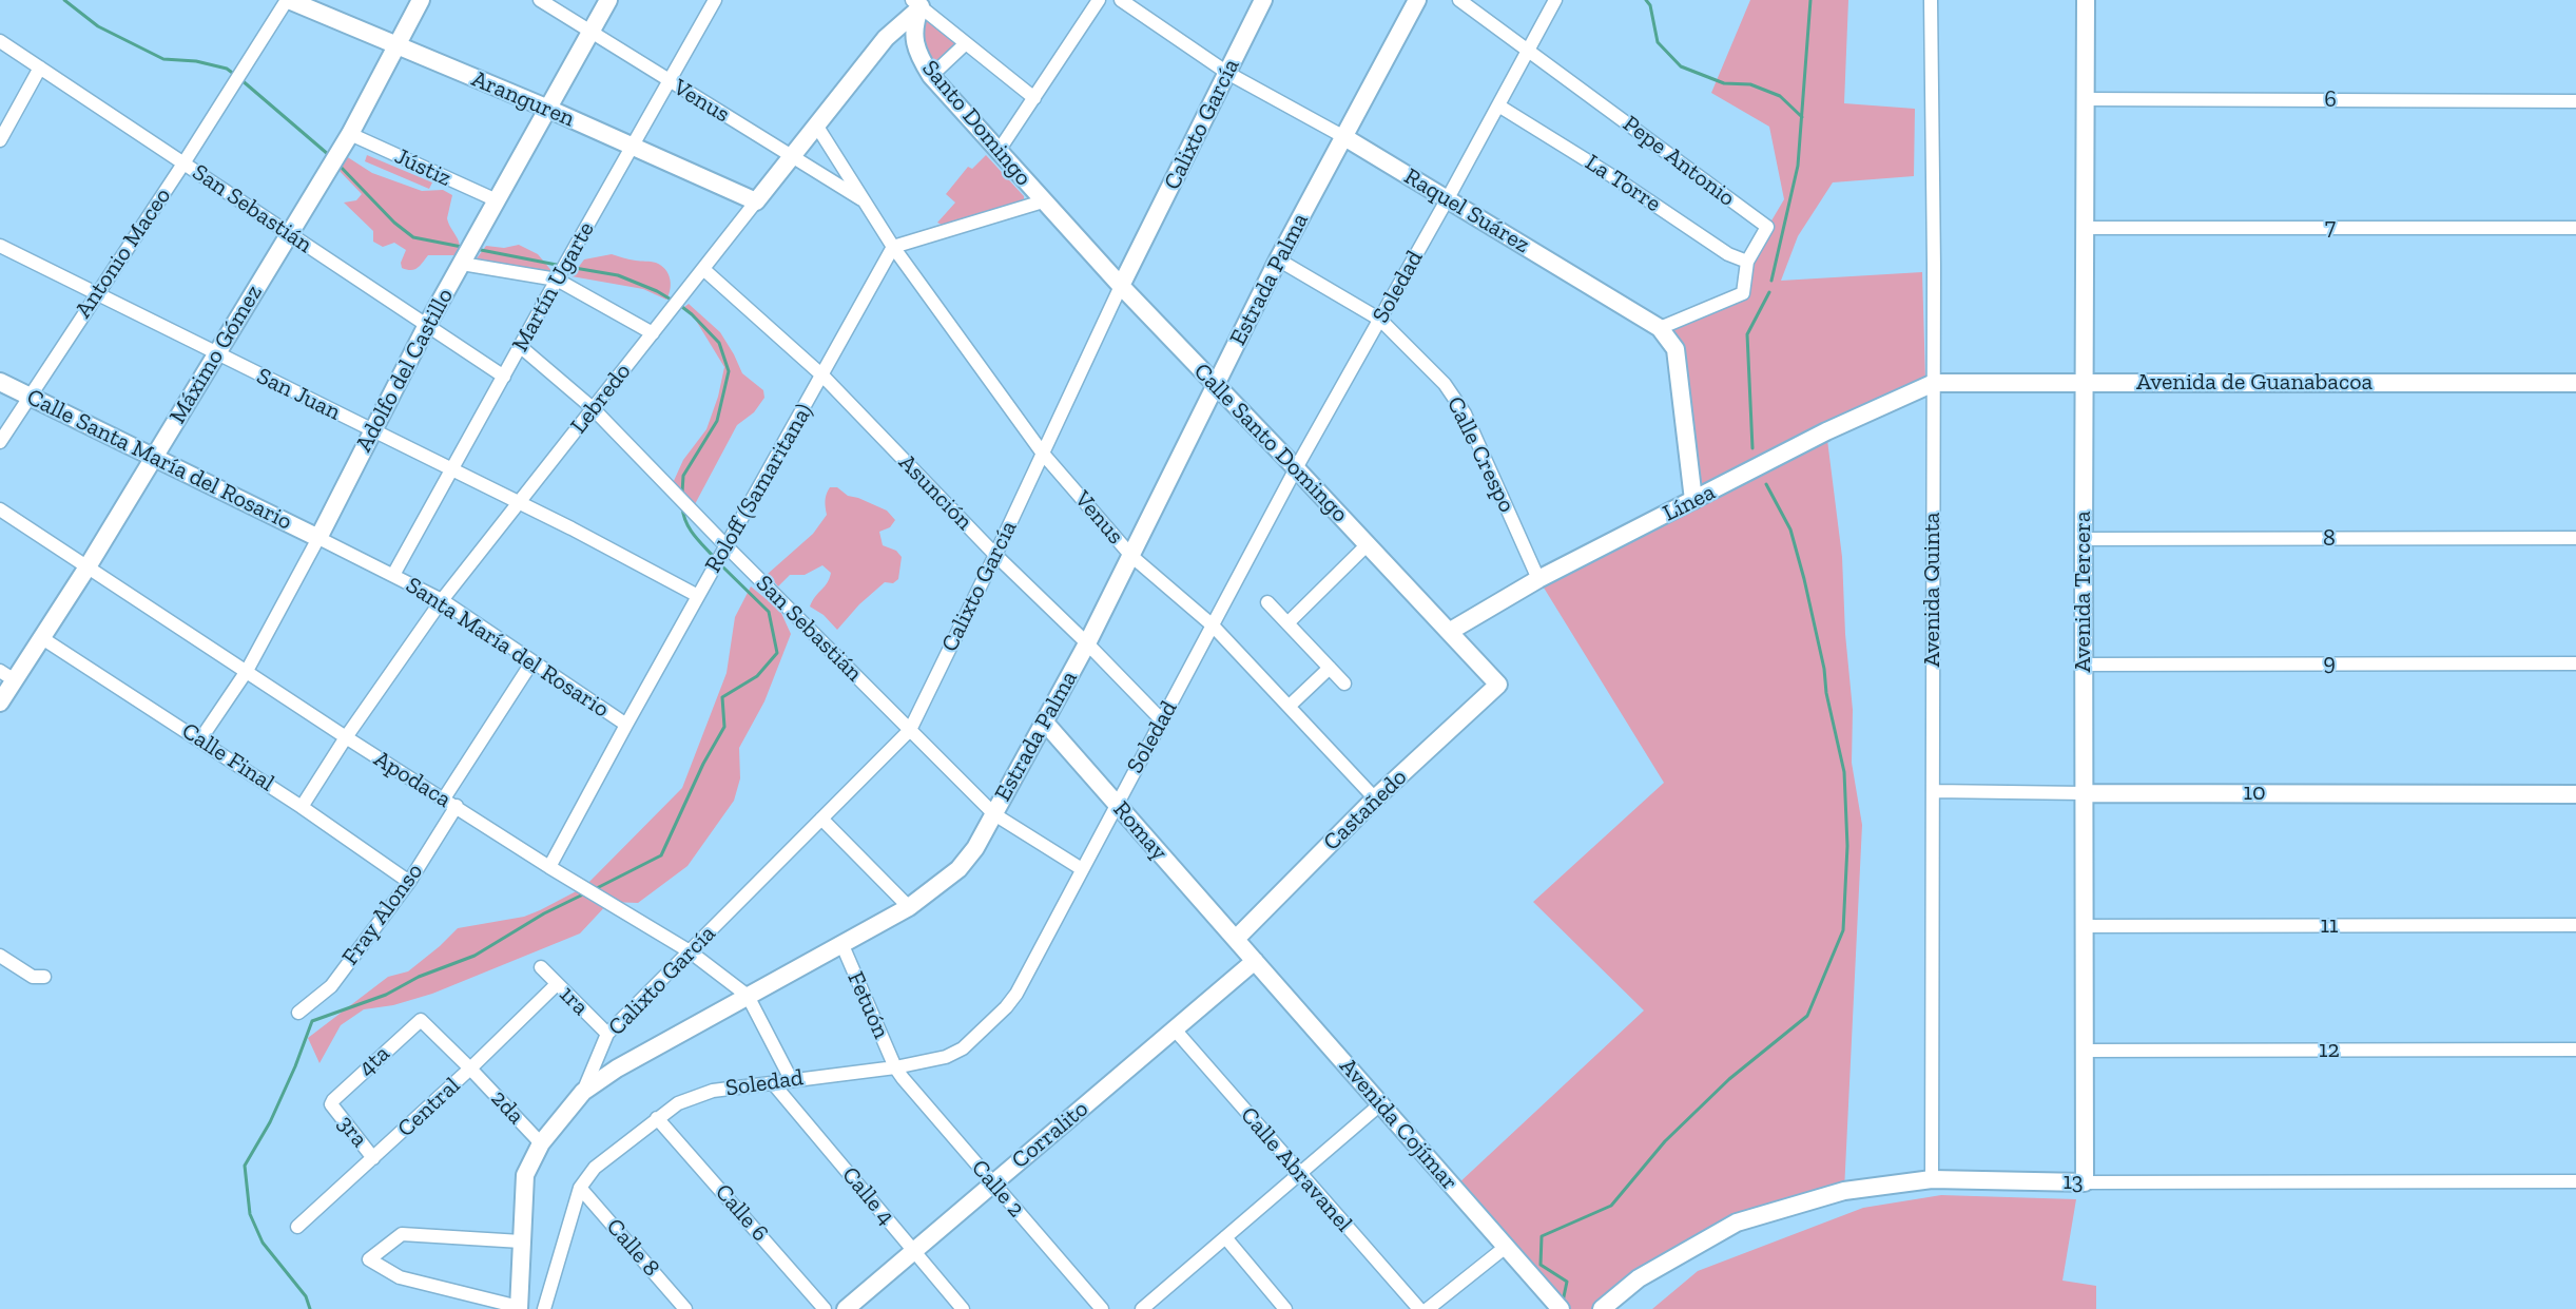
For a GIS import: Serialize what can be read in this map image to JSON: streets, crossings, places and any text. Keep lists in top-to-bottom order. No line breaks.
{"streets":{"street":["Aranguren","6","Venus","Santo Domingo","Calixto García","Pepe Antonio","Jústiz","La Torre","San Sebastián","Raquel Suárez","7","Antonio Maceo","Estrada Palma","Martín Ugarte","Soledad","Máximo Gómez","Adolfo del Castillo","Avenida de Guanabacoa","San Juan","Lebredo","Calle Santo Domingo","Calle Crespo","Calle Santa María del Rosario","Roloff (Samaritana)","Asunción","Línea","8","Avenida Quinta","Avenida Tercera","Santa María del Rosario","9","Calle Final","Apodaca","10","Castañedo","Romay","Fray Alonso","11","1ra","Fetuón","12","4ta","Central","2da","Avenida Cojímar","3ra","Corralito","Calle Abravanel","13","Calle 2","Calle 4","Calle 6","Calle 8"]},"crossings":[["Aranguren","Antonio Maceo"],["Aranguren","Martín Ugarte"],["Aranguren","Máximo Gómez"],["Aranguren","Adolfo del Castillo"],["Aranguren","Lebredo"],["6","Avenida Tercera"],["Venus","Calixto García"],["Venus","Estrada Palma"],["Venus","Martín Ugarte"],["Venus","Soledad"],["Venus","Adolfo del Castillo"],["Venus","Lebredo"],["Venus","Roloff (Samaritana)"],["Venus","Castañedo"],["Santo Domingo","Lebredo"],["Santo Domingo","Calle Santo Domingo"],["Calixto García","San Sebastián"],["Calixto García","Raquel Suárez"],["Calixto García","Estrada Palma"],["Calixto García","Calle Santo Domingo"],["Calixto García","Asunción"],["Calixto García","Apodaca"],["Calixto García","1ra"],["Pepe Antonio","La Torre"],["Pepe Antonio","Raquel Suárez"],["Pepe Antonio","Soledad"],["Jústiz","Máximo Gómez"],["Jústiz","Adolfo del Castillo"],["La Torre","Soledad"],["San Sebastián","Antonio Maceo"],["San Sebastián","Estrada Palma"],["San Sebastián","Martín Ugarte"],["San Sebastián","Soledad"],["San Sebastián","Máximo Gómez"],["San Sebastián","Adolfo del Castillo"],["San Sebastián","Lebredo"],["San Sebastián","Roloff (Samaritana)"],["Raquel Suárez","Estrada Palma"],["Raquel Suárez","Soledad"],["Raquel Suárez","Línea"],["7","Avenida Tercera"],["Antonio Maceo","San Juan"],["Antonio Maceo","Calle Santa María del Rosario"],["Estrada Palma","Calle Santo Domingo"],["Estrada Palma","Calle Crespo"],["Estrada Palma","Asunción"],["Estrada Palma","Apodaca"],["Estrada Palma","Romay"],["Estrada Palma","Fetuón"],["Estrada Palma","2da"],["Martín Ugarte","San Juan"],["Martín Ugarte","Santa María del Rosario"],["Soledad","Calle Santo Domingo"],["Soledad","Calle Crespo"],["Soledad","Asunción"],["Soledad","Apodaca"],["Soledad","Romay"],["Soledad","Fetuón"],["Soledad","Calle 2"],["Soledad","Calle 4"],["Soledad","Calle 6"],["Soledad","Calle 8"],["Máximo Gómez","San Juan"],["Máximo Gómez","Calle Santa María del Rosario"],["Máximo Gómez","Calle Final"],["Máximo Gómez","Apodaca"],["Adolfo del Castillo","San Juan"],["Adolfo del Castillo","Calle Santa María del Rosario"],["Adolfo del Castillo","Santa María del Rosario"],["Adolfo del Castillo","Calle Final"],["Adolfo del Castillo","Apodaca"],["Avenida de Guanabacoa","Línea"],["Avenida de Guanabacoa","Avenida Quinta"],["Avenida de Guanabacoa","Avenida Tercera"],["San Juan","Lebredo"],["San Juan","Roloff (Samaritana)"],["Lebredo","Asunción"],["Lebredo","Santa María del Rosario"],["Lebredo","Calle Final"],["Lebredo","Apodaca"],["Calle Santo Domingo","Línea"],["Calle Santo Domingo","Castañedo"],["Calle Crespo","Línea"],["Calle Santa María del Rosario","Santa María del Rosario"],["Roloff (Samaritana)","Asunción"],["Roloff (Samaritana)","Santa María del Rosario"],["Roloff (Samaritana)","Apodaca"],["Línea","Avenida Quinta"],["8","Avenida Tercera"],["Avenida Quinta","10"],["Avenida Quinta","13"],["Avenida Tercera","9"],["Avenida Tercera","10"],["Avenida Tercera","11"],["Avenida Tercera","12"],["Avenida Tercera","13"],["Calle Final","Fray Alonso"],["Apodaca","Fray Alonso"],["Castañedo","Romay"],["Castañedo","Avenida Cojímar"],["Romay","Avenida Cojímar"],["1ra","Central"],["Fetuón","Calle 2"],["4ta","2da"],["4ta","3ra"],["Central","2da"],["Central","3ra"],["Avenida Cojímar","Corralito"],["Corralito","Calle Abravanel"],["Corralito","Calle 2"],["Corralito","Calle 4"]]}
